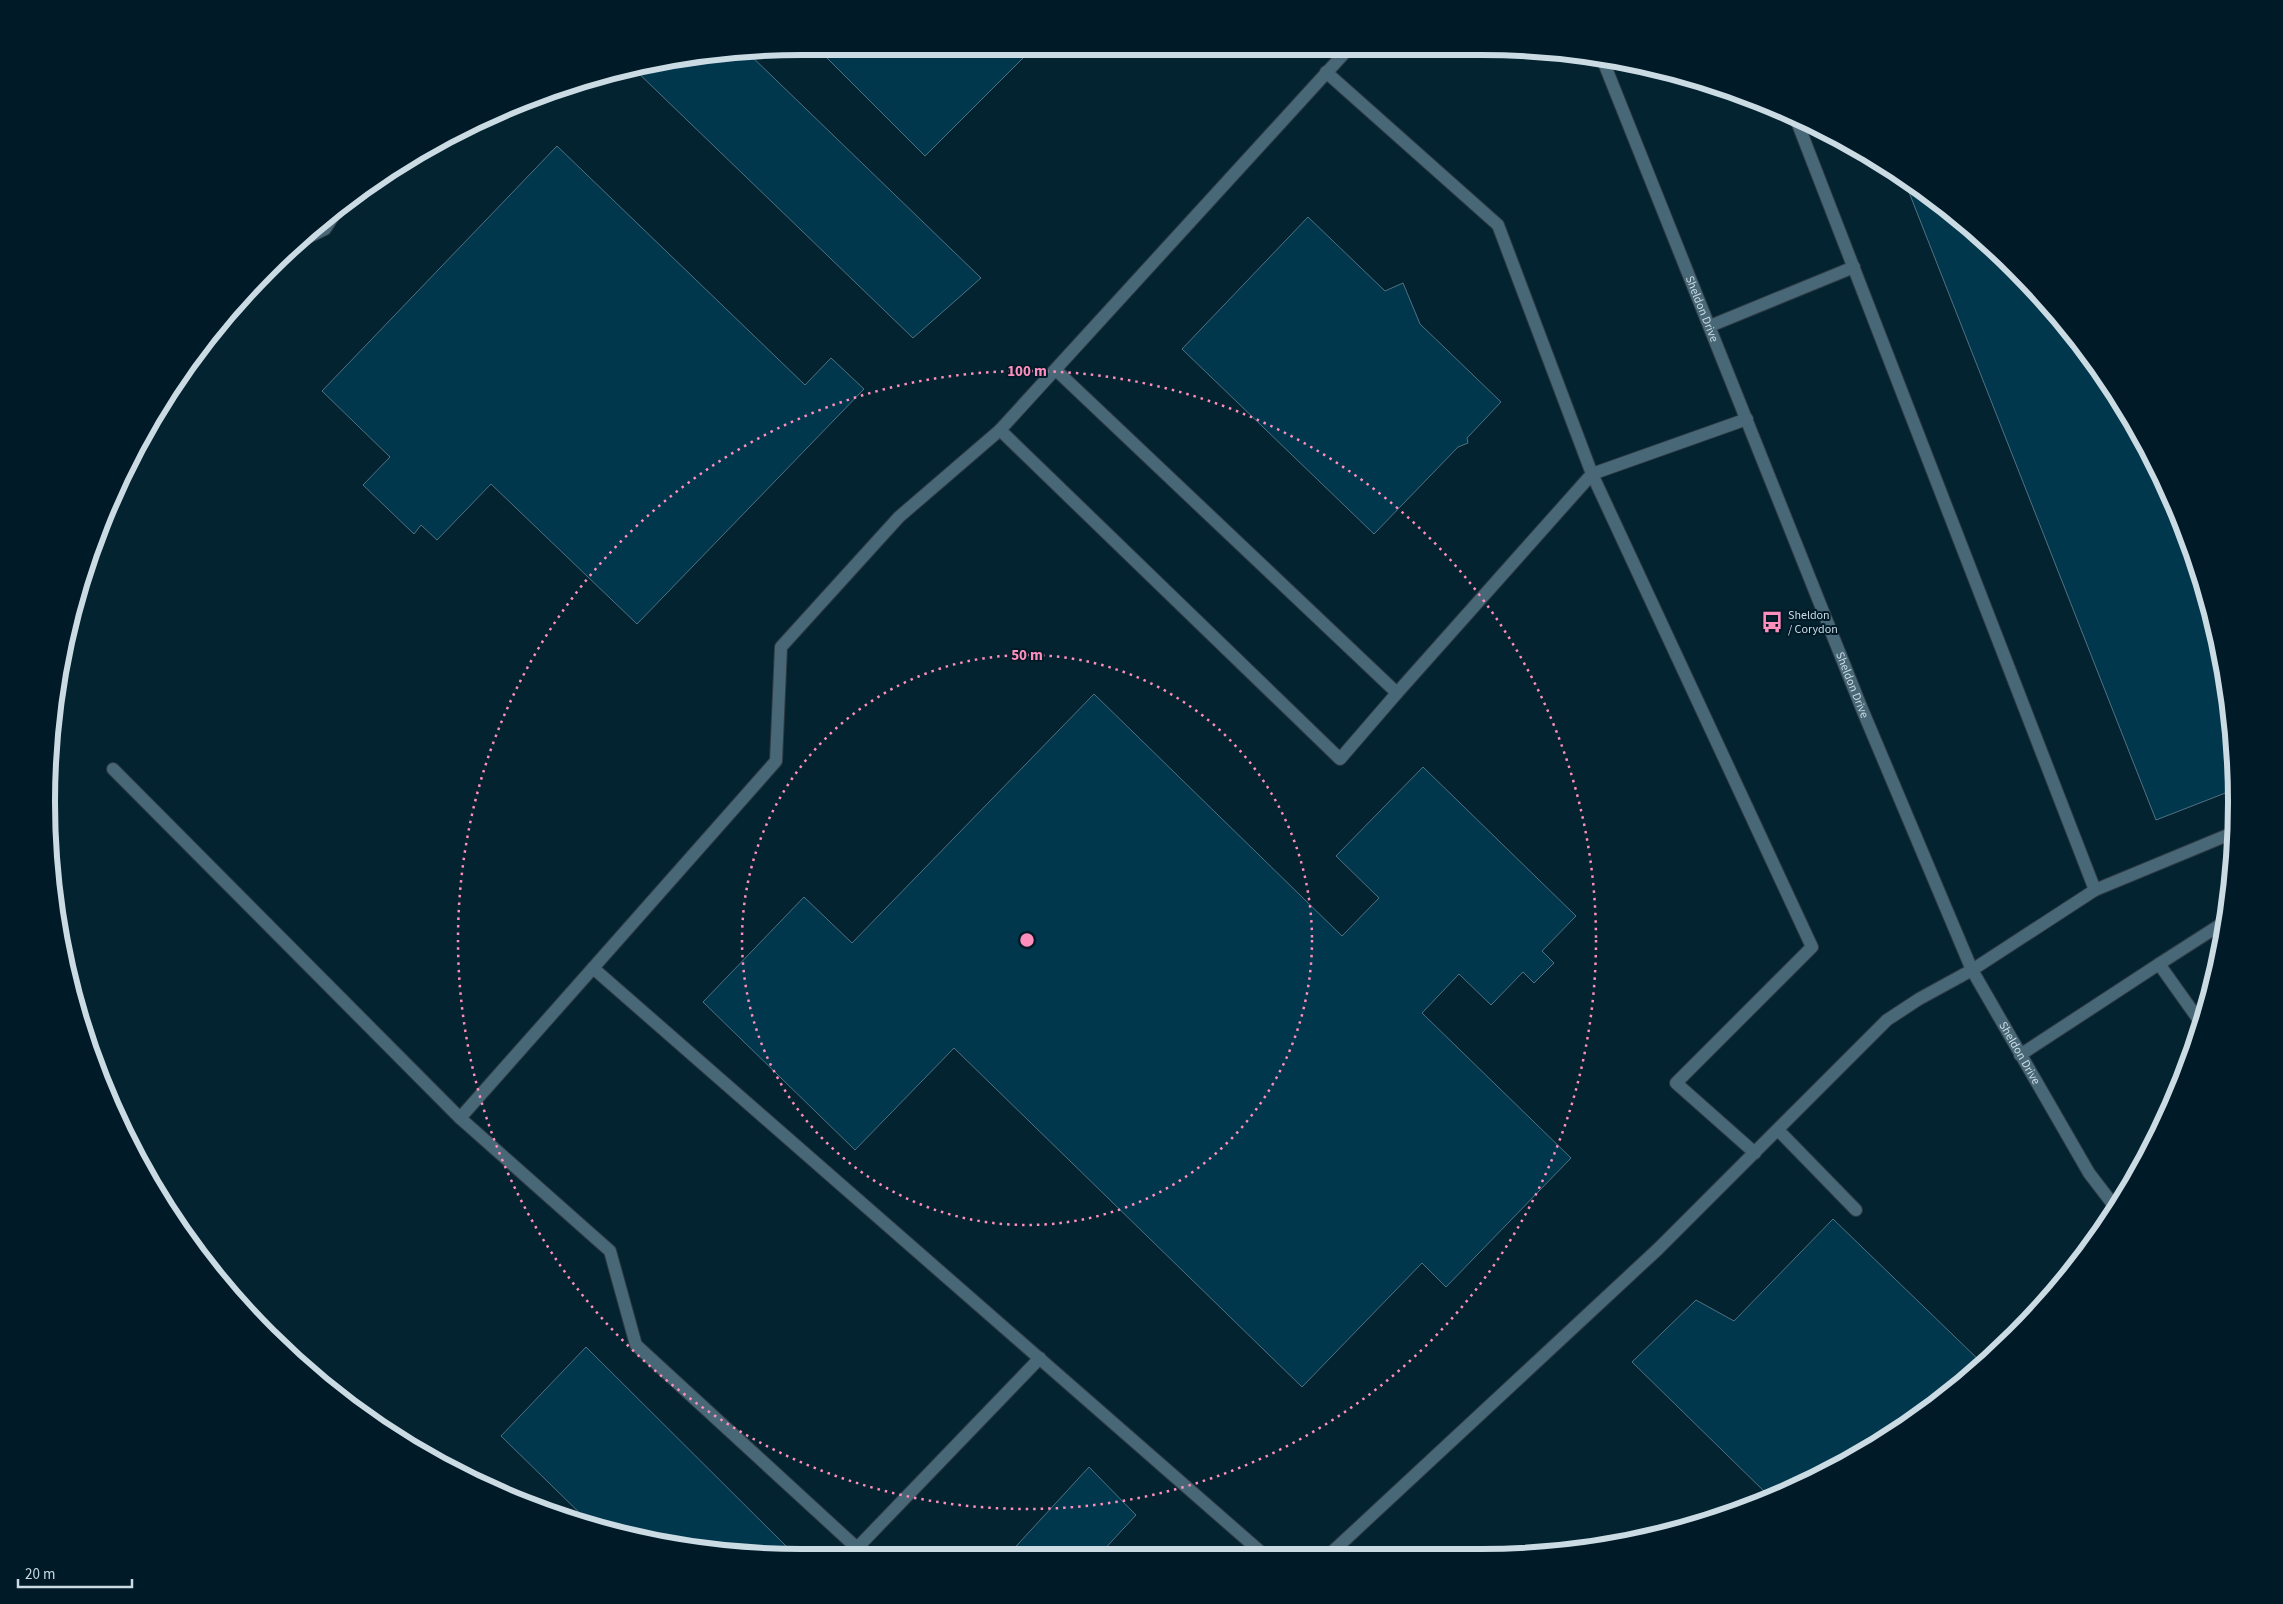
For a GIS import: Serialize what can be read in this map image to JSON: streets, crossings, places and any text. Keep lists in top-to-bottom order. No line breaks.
{"streets":{"street":["Sheldon Drive"]},"places":{"bus stop":["Sheldon / Corydon"]},"scale_bar":"20 m","rings":["100 m","50 m"]}
